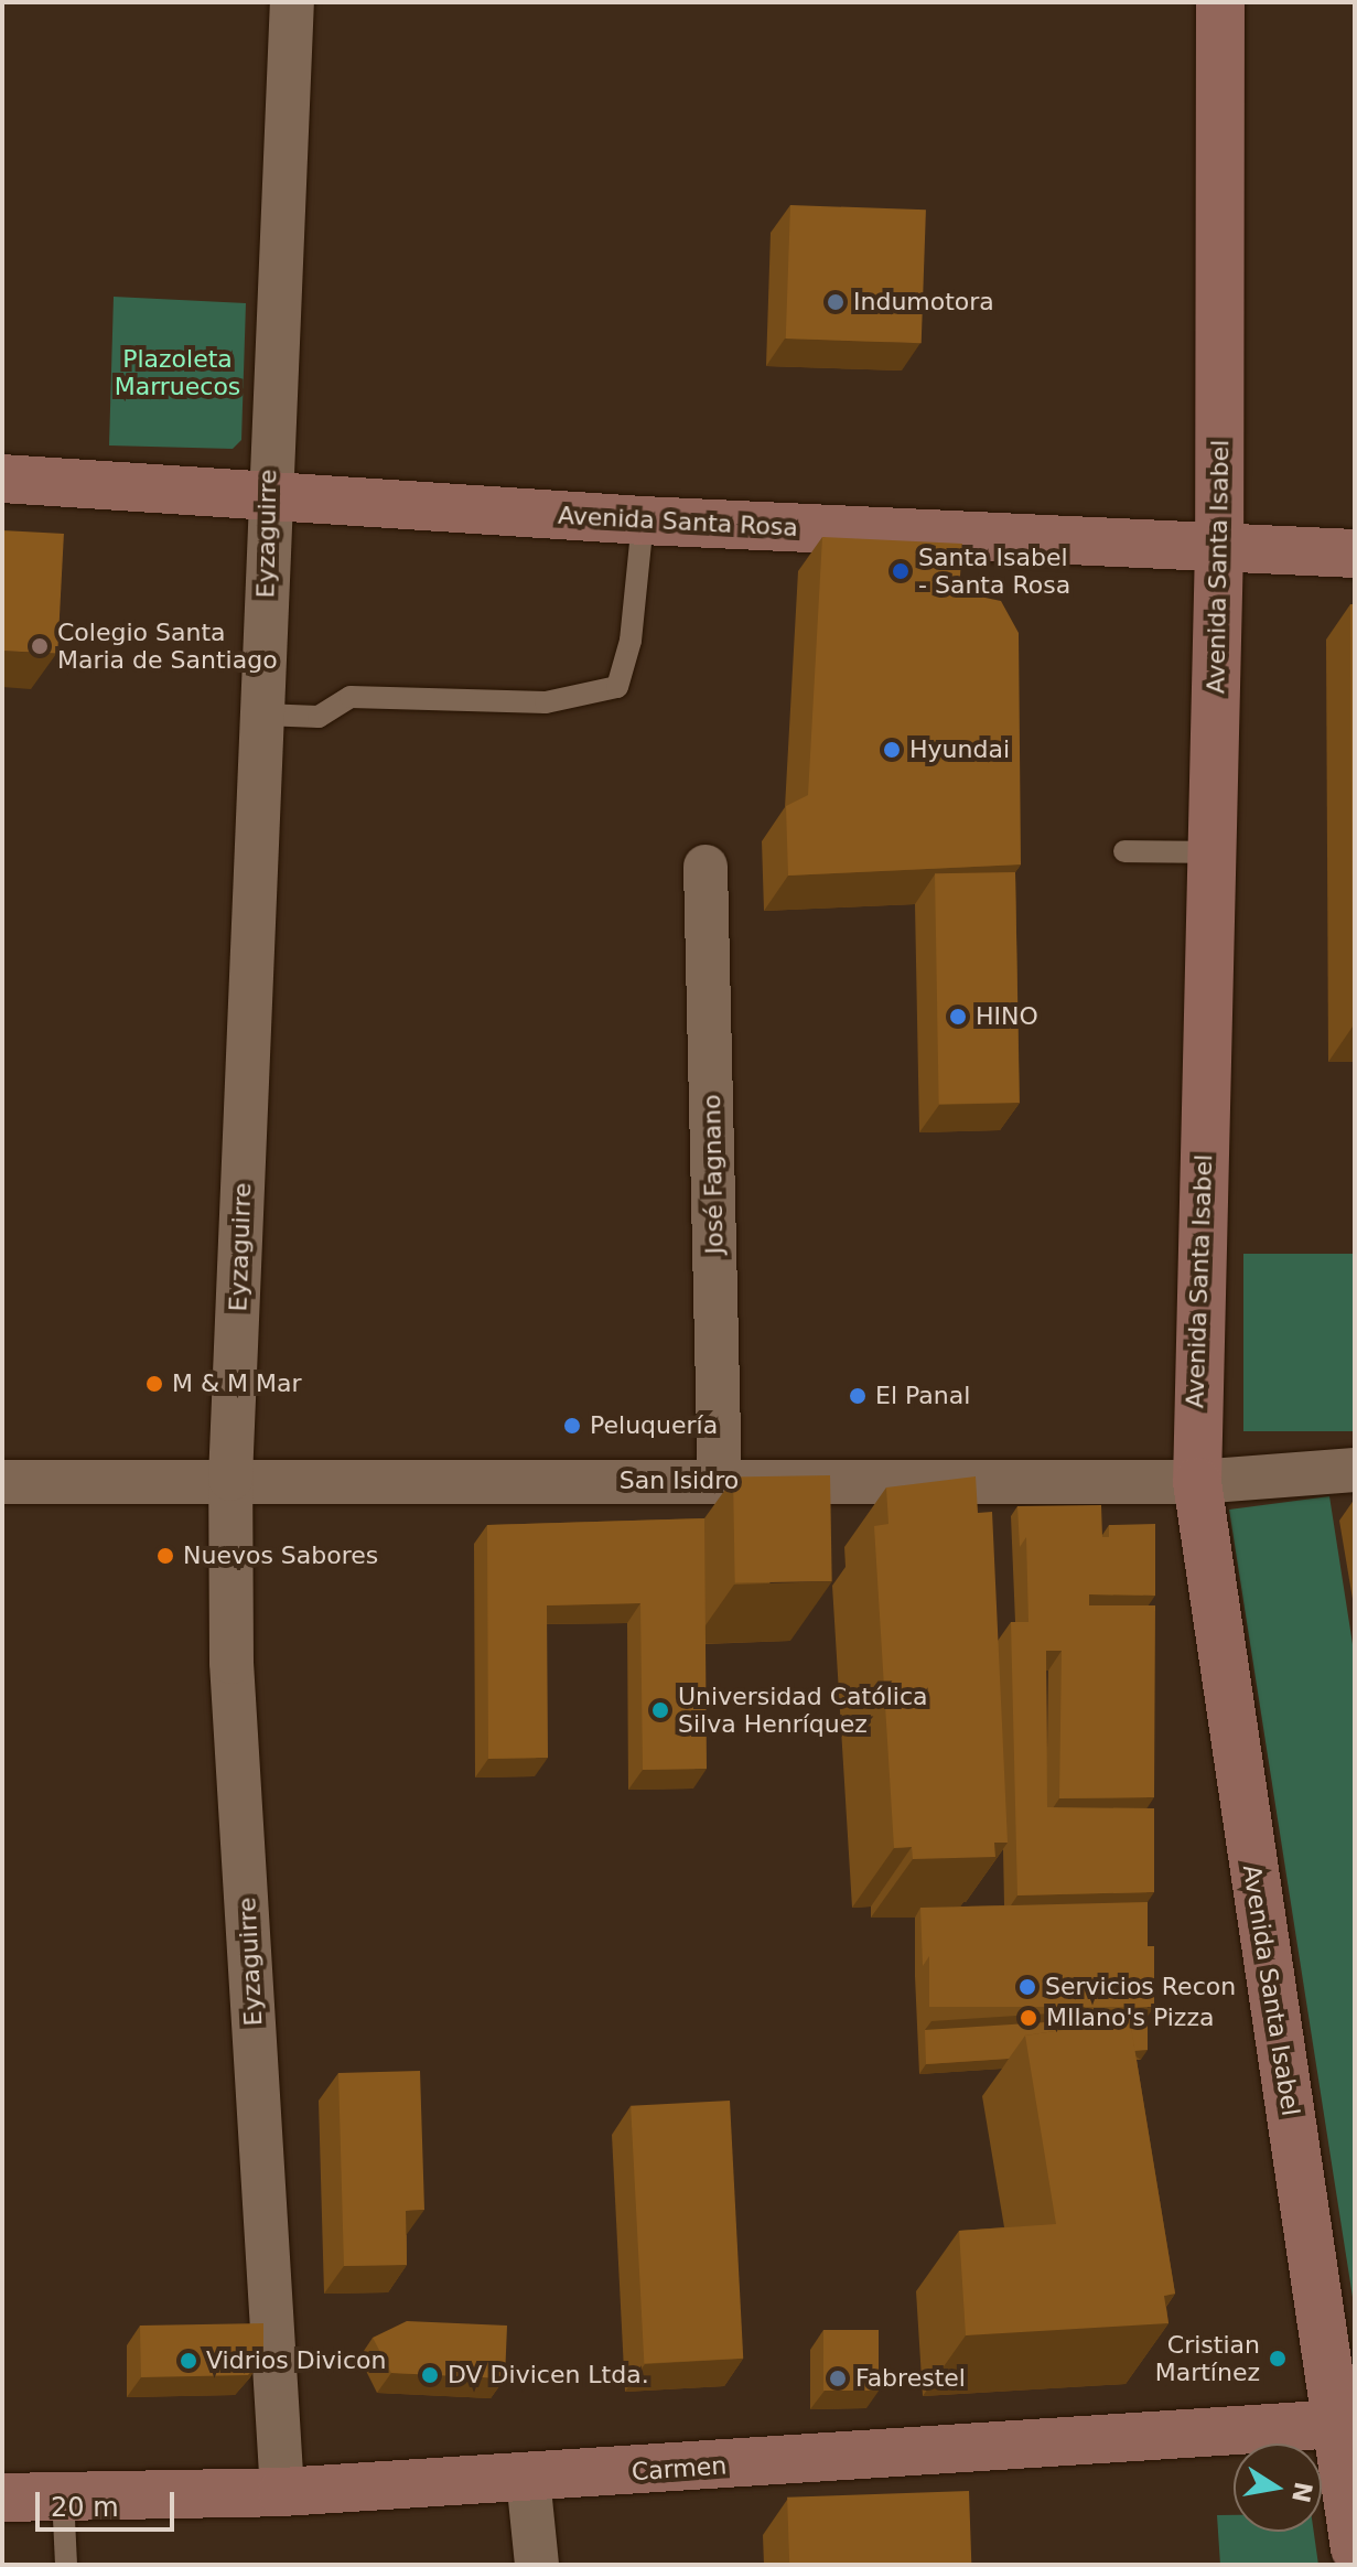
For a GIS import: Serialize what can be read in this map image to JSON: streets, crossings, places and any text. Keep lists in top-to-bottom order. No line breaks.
{"streets":{"main road":["Avenida Santa Rosa","Avenida Santa Isabel","Carmen"],"street":["Eyzaguirre","José Fagnano","San Isidro"]},"crossings":[["Avenida Santa Rosa","Eyzaguirre"],["Avenida Santa Rosa","Avenida Santa Isabel"],["Eyzaguirre","San Isidro"],["Eyzaguirre","Carmen"],["Avenida Santa Isabel","San Isidro"],["Avenida Santa Isabel","Carmen"],["José Fagnano","San Isidro"]],"parks":["Plazoleta Marruecos"],"places":["Indumotora","Santa Isabel - Santa Rosa","Colegio Santa Maria de Santiago","Hyundai","HINO","M & M Mar","El Panal","Peluquería","Nuevos Sabores","Universidad Católica Silva Henríquez","Servicios Recon","MIlano's Pizza","Cristian Martínez","Vidrios Divicon","DV Divicen Ltda.","Fabrestel"],"scale_bar":"20 m","north":"right"}
